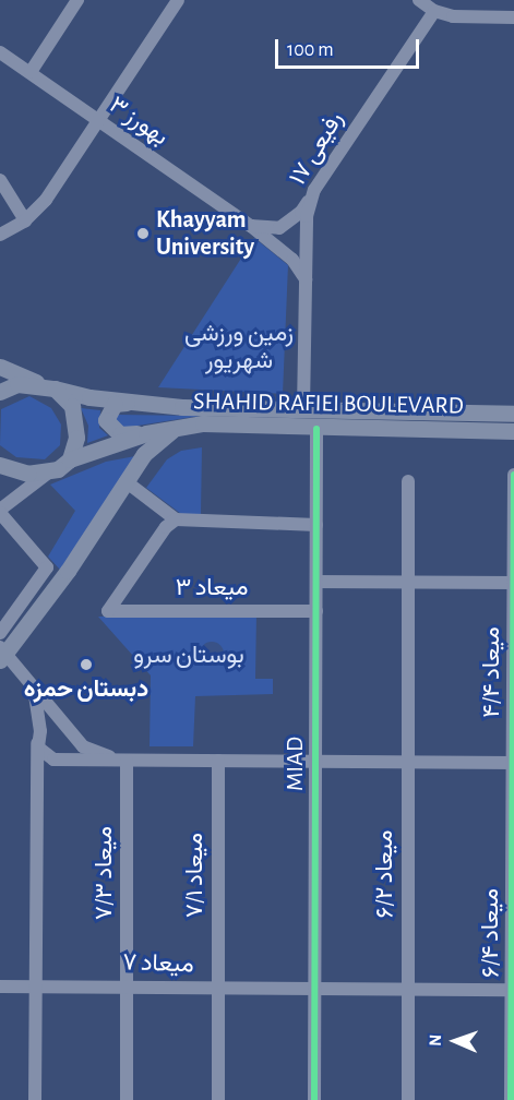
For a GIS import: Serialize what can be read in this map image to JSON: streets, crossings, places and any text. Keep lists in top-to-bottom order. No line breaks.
{"streets":{"main road":["SHAHID RAFIEI BOULEVARD"],"street":["بهورز ۳","رفیعی ۱۷","میعاد ۳","میعاد ۴/۴","MIAD","میعاد ۷/۳","میعاد ۶/۲","میعاد ۷/۱","میعاد ۶/۴","میعاد ۷"]},"crossings":[["بهورز ۳","رفیعی ۱۷"],["رفیعی ۱۷","SHAHID RAFIEI BOULEVARD"],["SHAHID RAFIEI BOULEVARD","MIAD"],["میعاد ۳","MIAD"],["میعاد ۴/۴","میعاد ۶/۴"],["MIAD","میعاد ۷"],["میعاد ۷/۳","میعاد ۷"],["میعاد ۶/۲","میعاد ۷"],["میعاد ۷/۱","میعاد ۷"],["میعاد ۶/۴","میعاد ۷"]],"parks":["زمین ورزشی شهریور","بوستان سرو"],"places":["Khayyam University","دبستان حمزه"],"scale_bar":"100 m","north":"left"}
